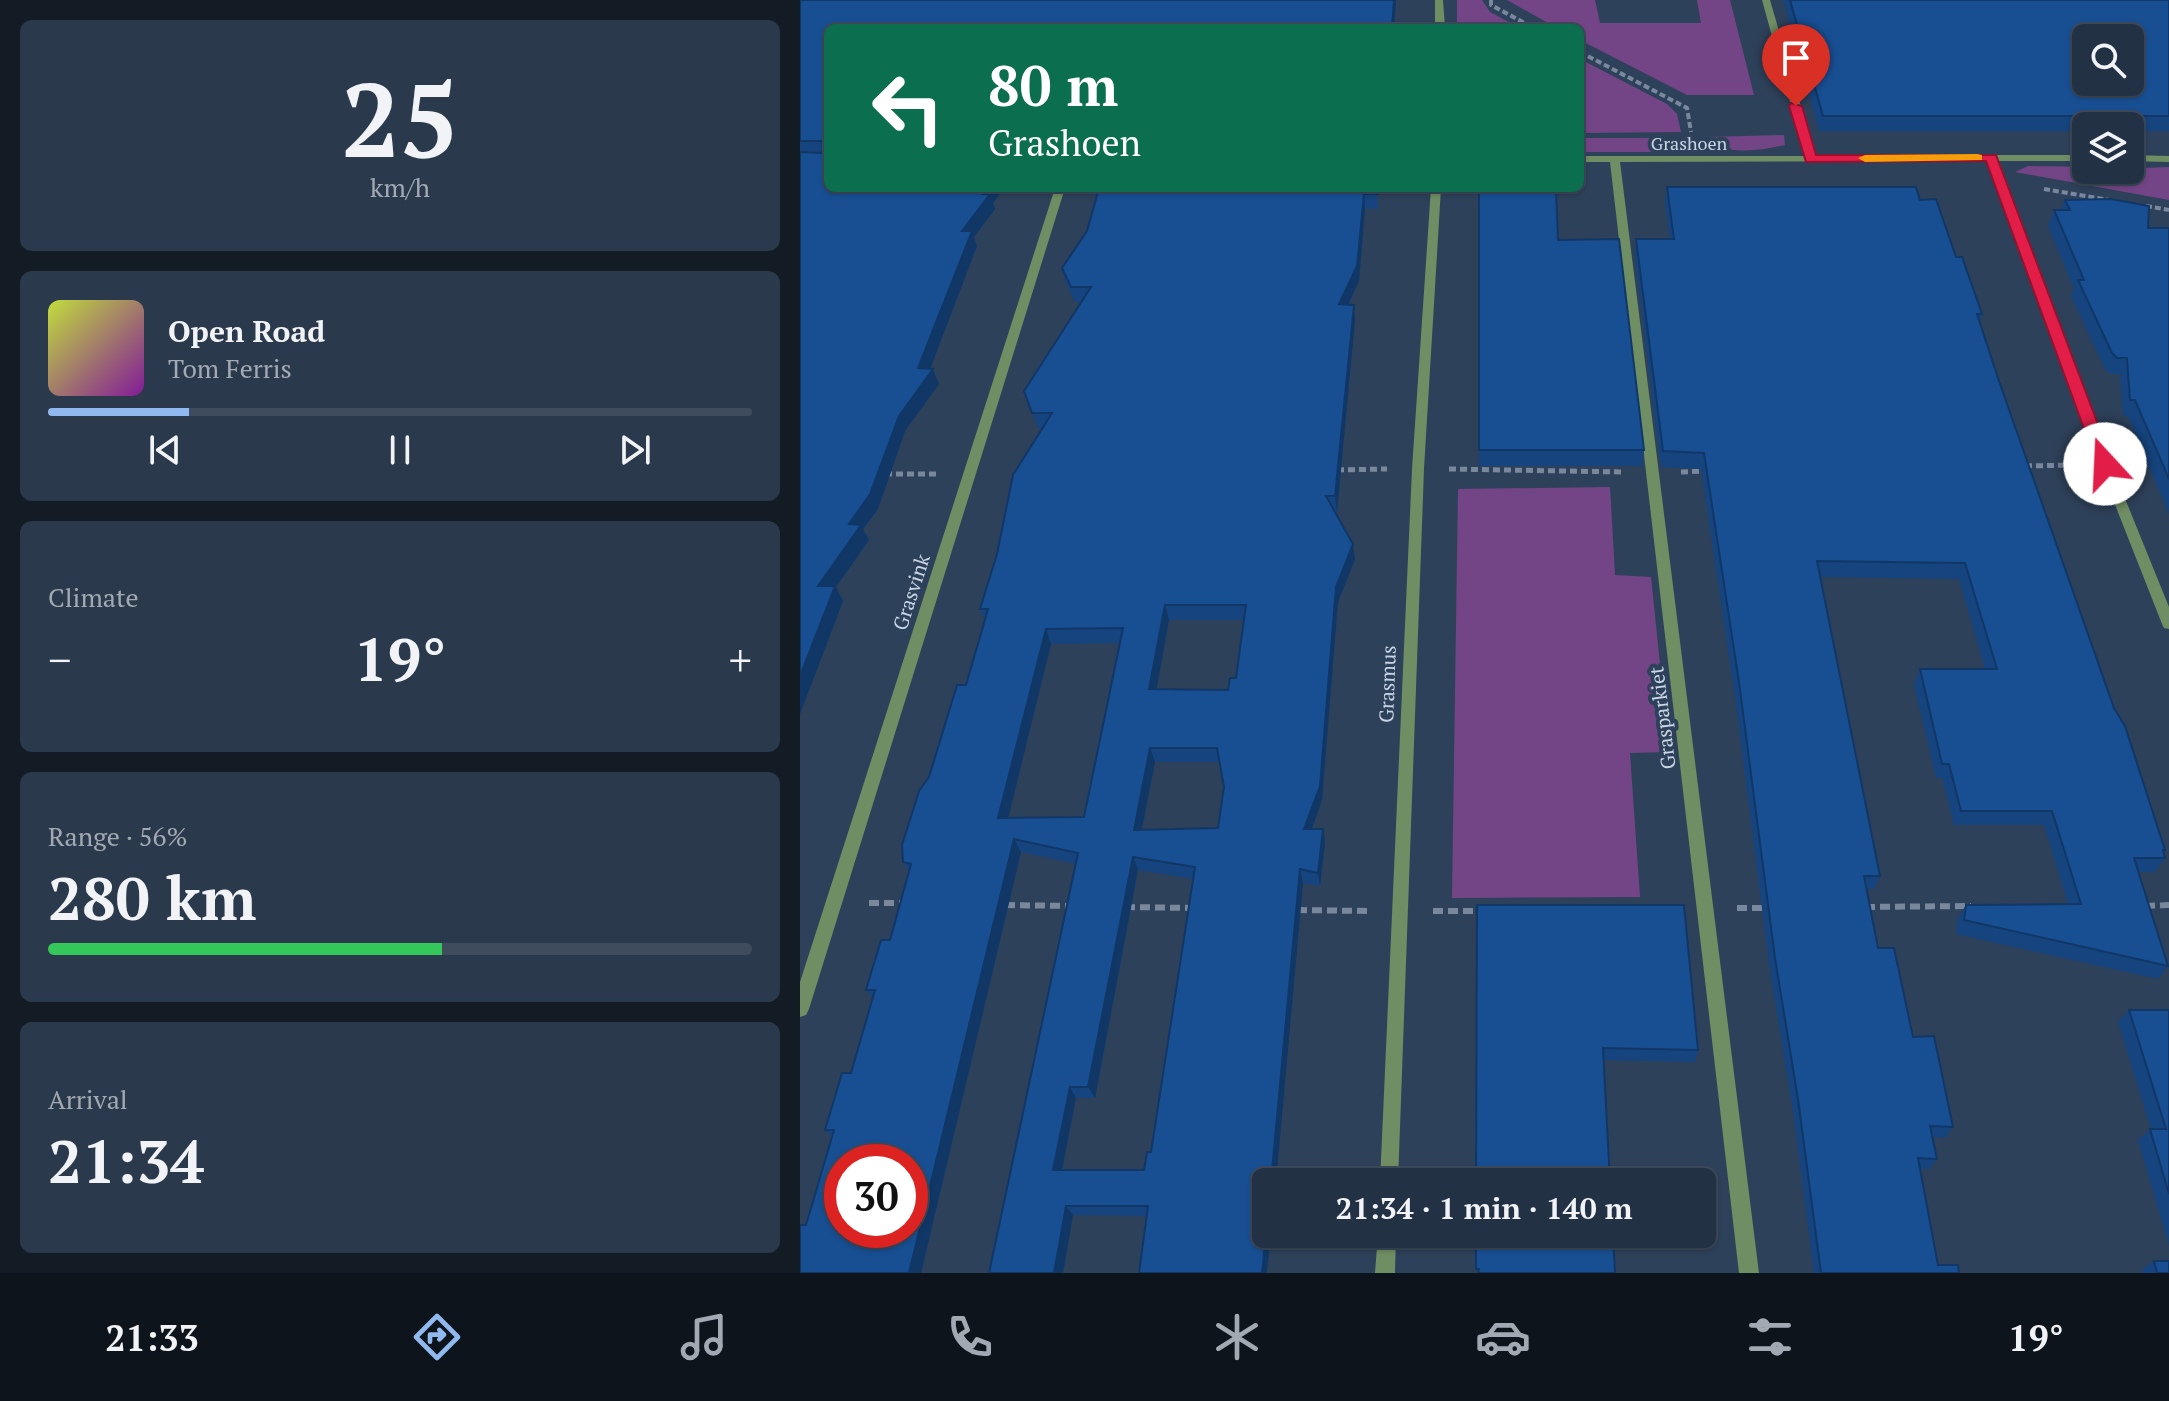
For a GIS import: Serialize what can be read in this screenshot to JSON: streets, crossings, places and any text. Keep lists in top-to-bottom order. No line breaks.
{"streets":{"street":["Grashoen","Grasvink","Grasmus","Grasparkiet"]},"crossings":[["Grashoen","Grasparkiet"]],"page":{"tile":[["25","km/h"],"Climate",["Range · 56%","280 km"],["Arrival","21:34"]],"turn":["80 m","Grashoen"],"song":["Open Road","Tom Ferris"],"heat":["−","19°","+"],"limit":"30","trip":"21:34 · 1 min · 140 m","tabs":["21:33","19°"]}}
